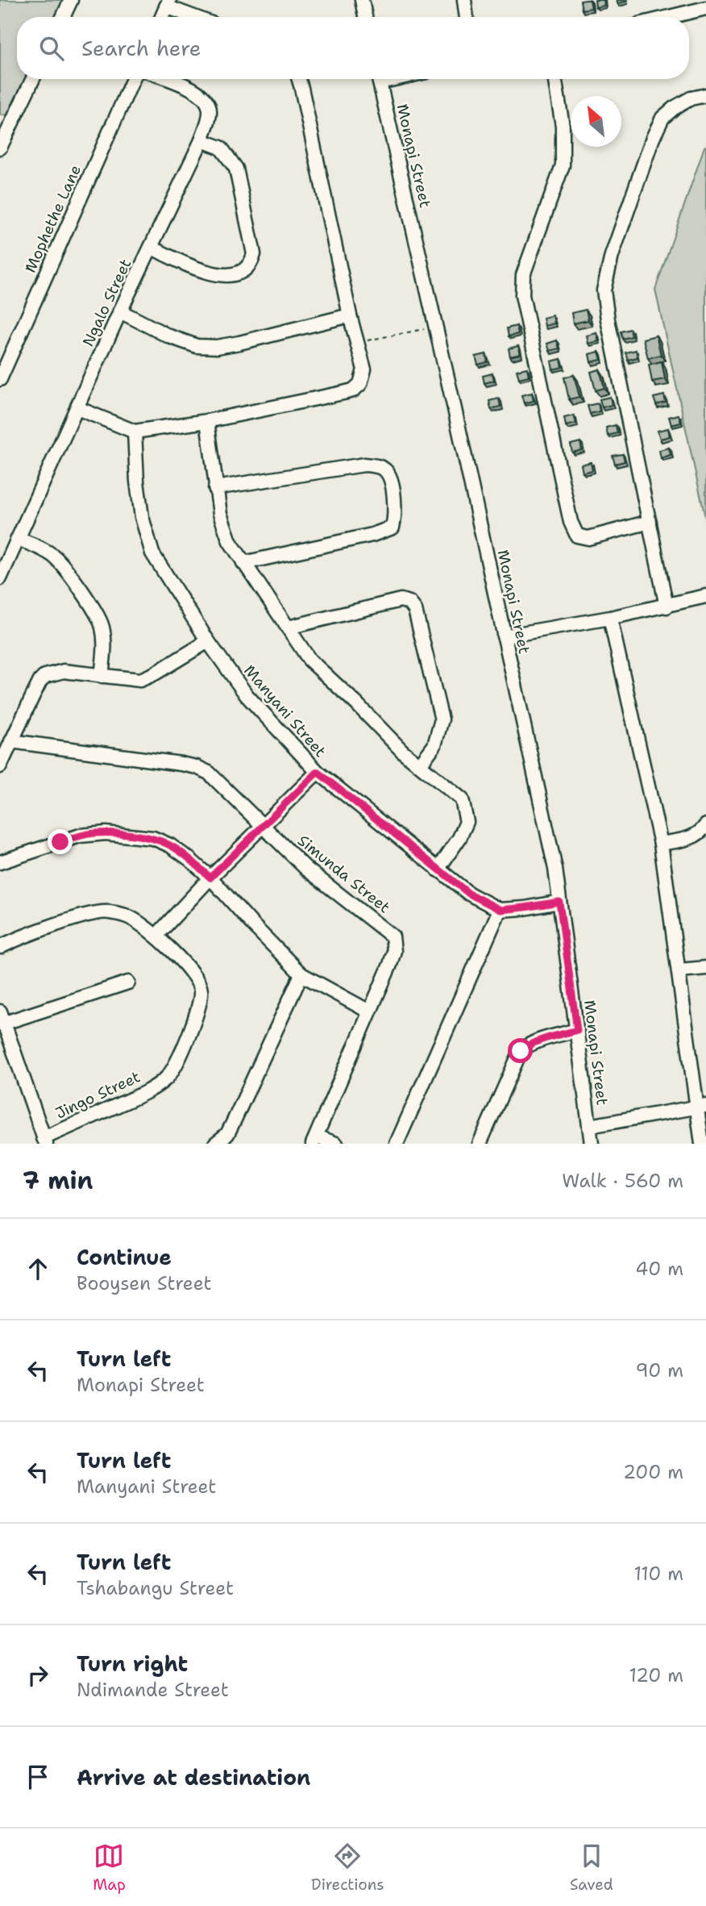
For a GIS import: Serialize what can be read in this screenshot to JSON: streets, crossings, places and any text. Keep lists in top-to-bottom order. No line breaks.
{"streets":{"street":["Monapi Street","Mophethe Lane","Ngalo Street","Manyani Street","Simunda Street","Jingo Street"]},"north":"top left","page":{"search":"Search here","heading":["7 min","Walk · 560 m"],"list":[["Continue","Booysen Street","40 m"],["Turn left","Monapi Street","90 m"],["Turn left","Manyani Street","200 m"],["Turn left","Tshabangu Street","110 m"],["Turn right","Ndimande Street","120 m"],"Arrive at destination"],"nav":["Map","Directions","Saved"]}}
